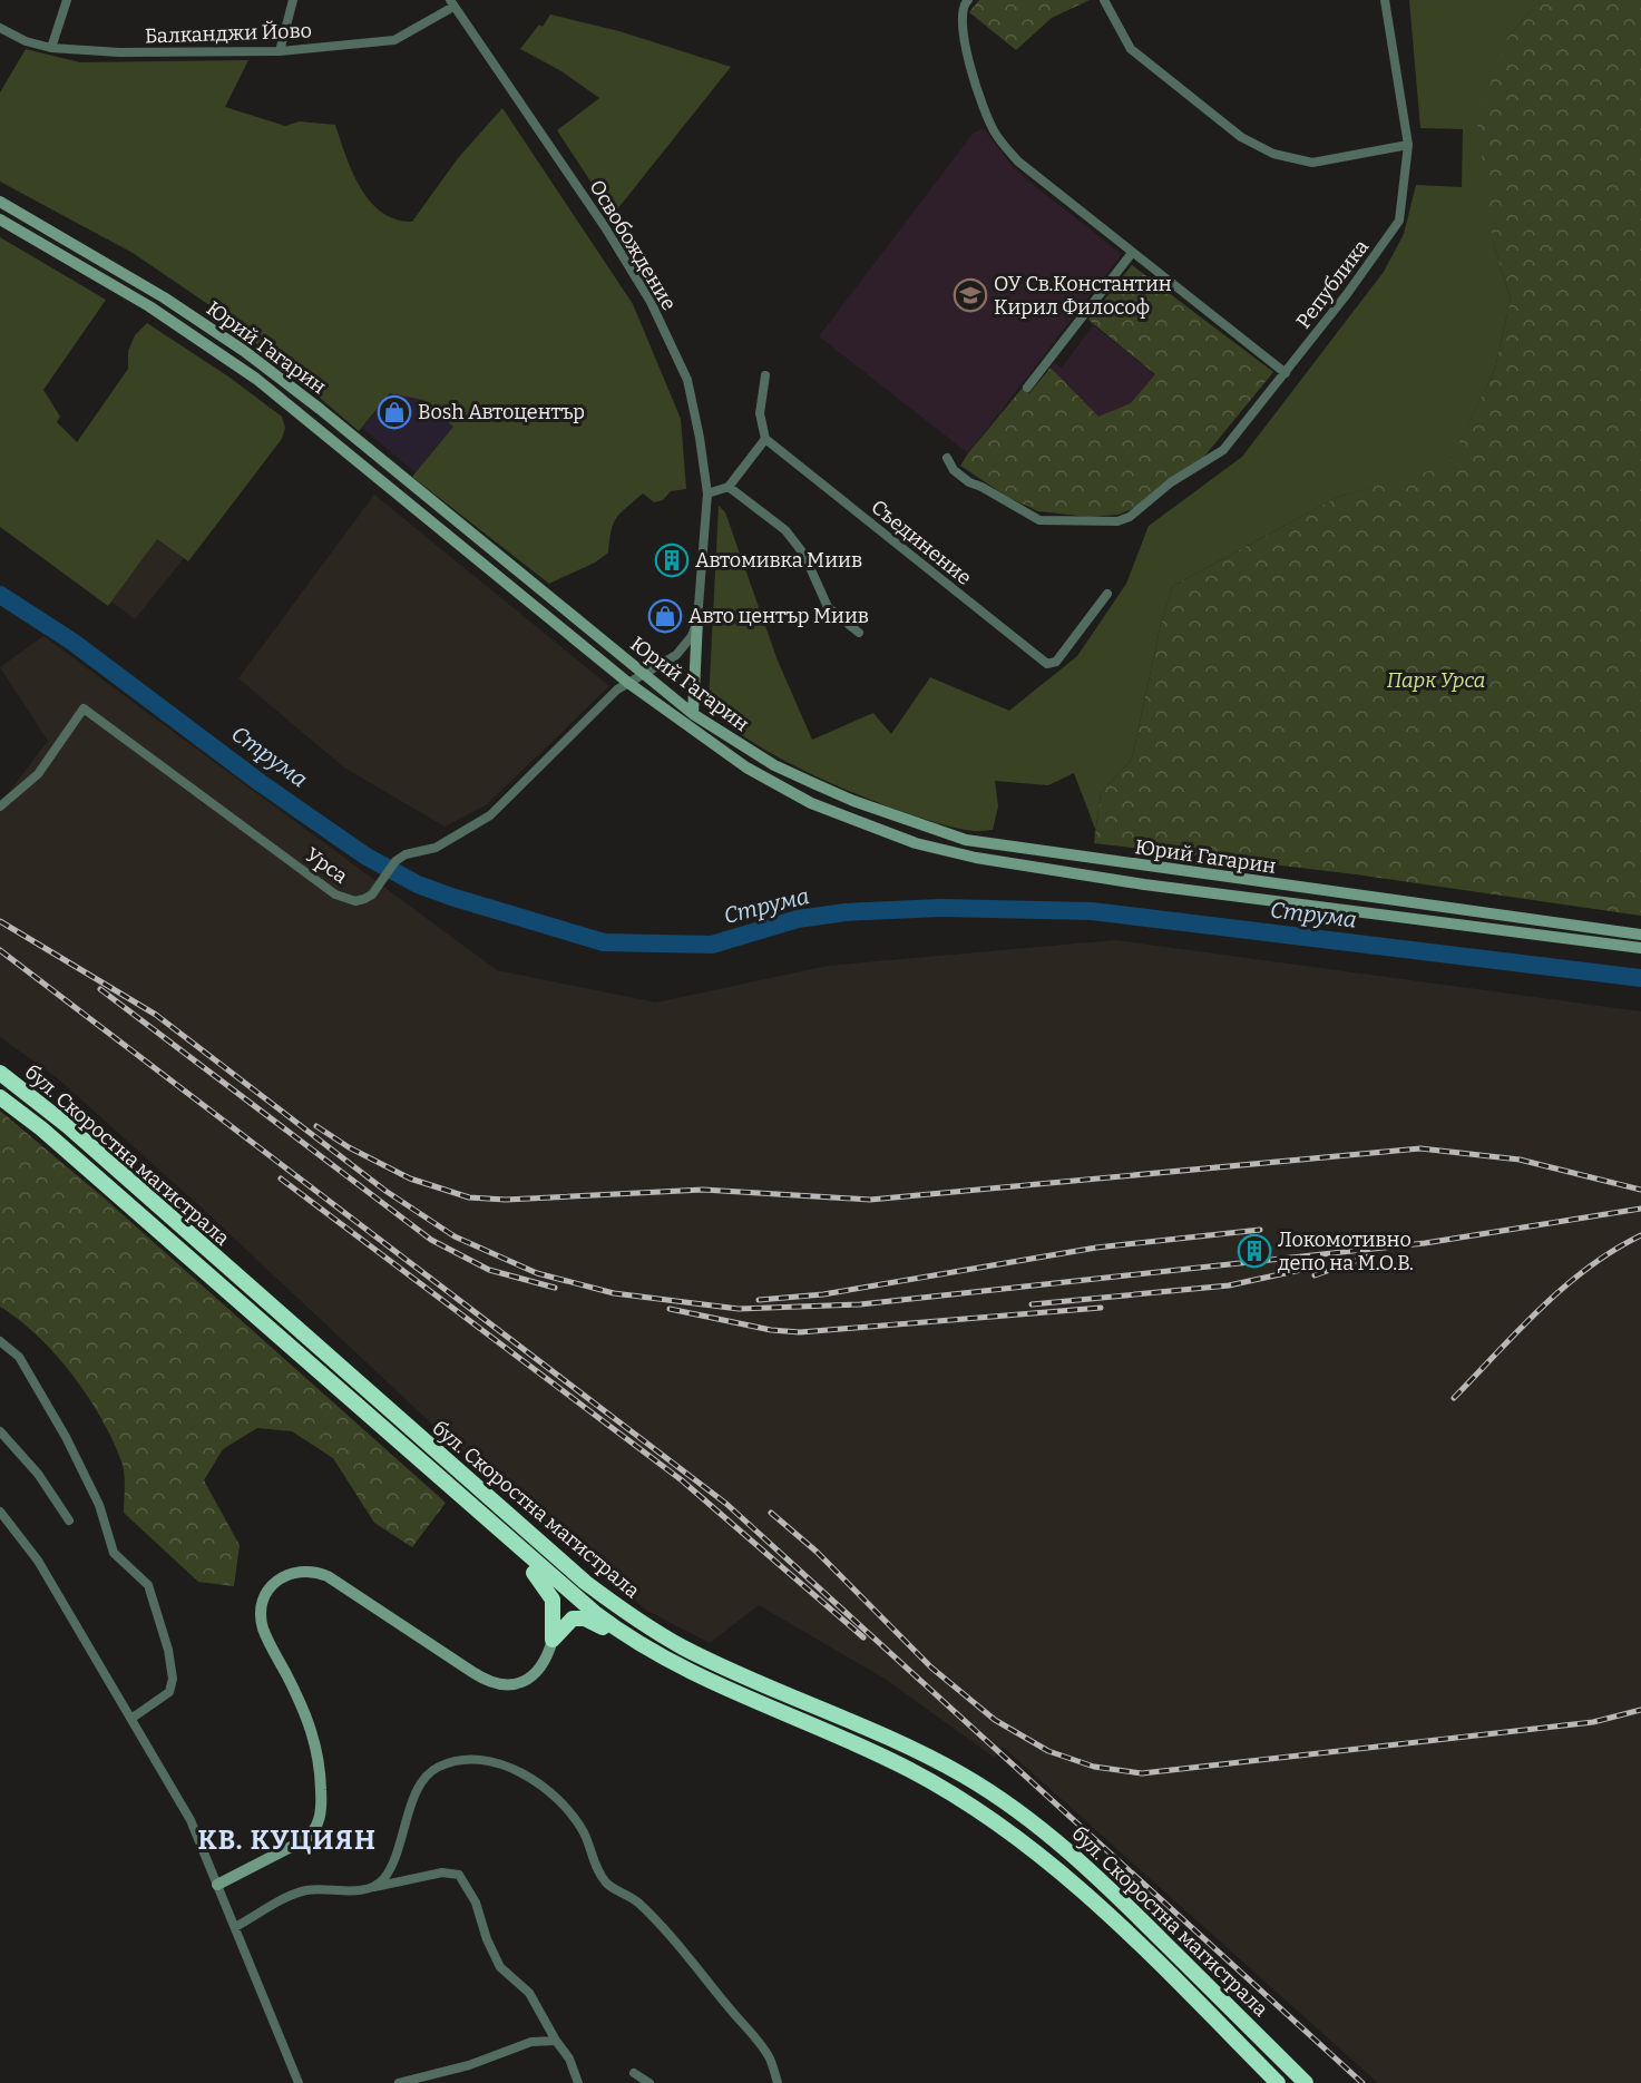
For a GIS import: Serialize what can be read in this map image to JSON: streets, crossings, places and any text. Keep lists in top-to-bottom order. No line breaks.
{"streets":{"highway":["бул. Скоростна магистрала"],"street":["Балканджи Йово","Освобождение","Република","Юрий Гагарин","Съединение","Урса"]},"crossings":[["Балканджи Йово","Освобождение"],["Освобождение","Юрий Гагарин"],["Освобождение","Урса"],["Юрий Гагарин","Урса"]],"districts":["КВ. КУЦИЯН"],"water":["Струма"],"parks":["Парк Урса"],"places":{"school or university":["ОУ Св.Константин Кирил Философ"],"shop":["Bosh Автоцентър","Авто център Миив"],"building":["Автомивка Миив","Локомотивно депо на М.О.В."]}}
